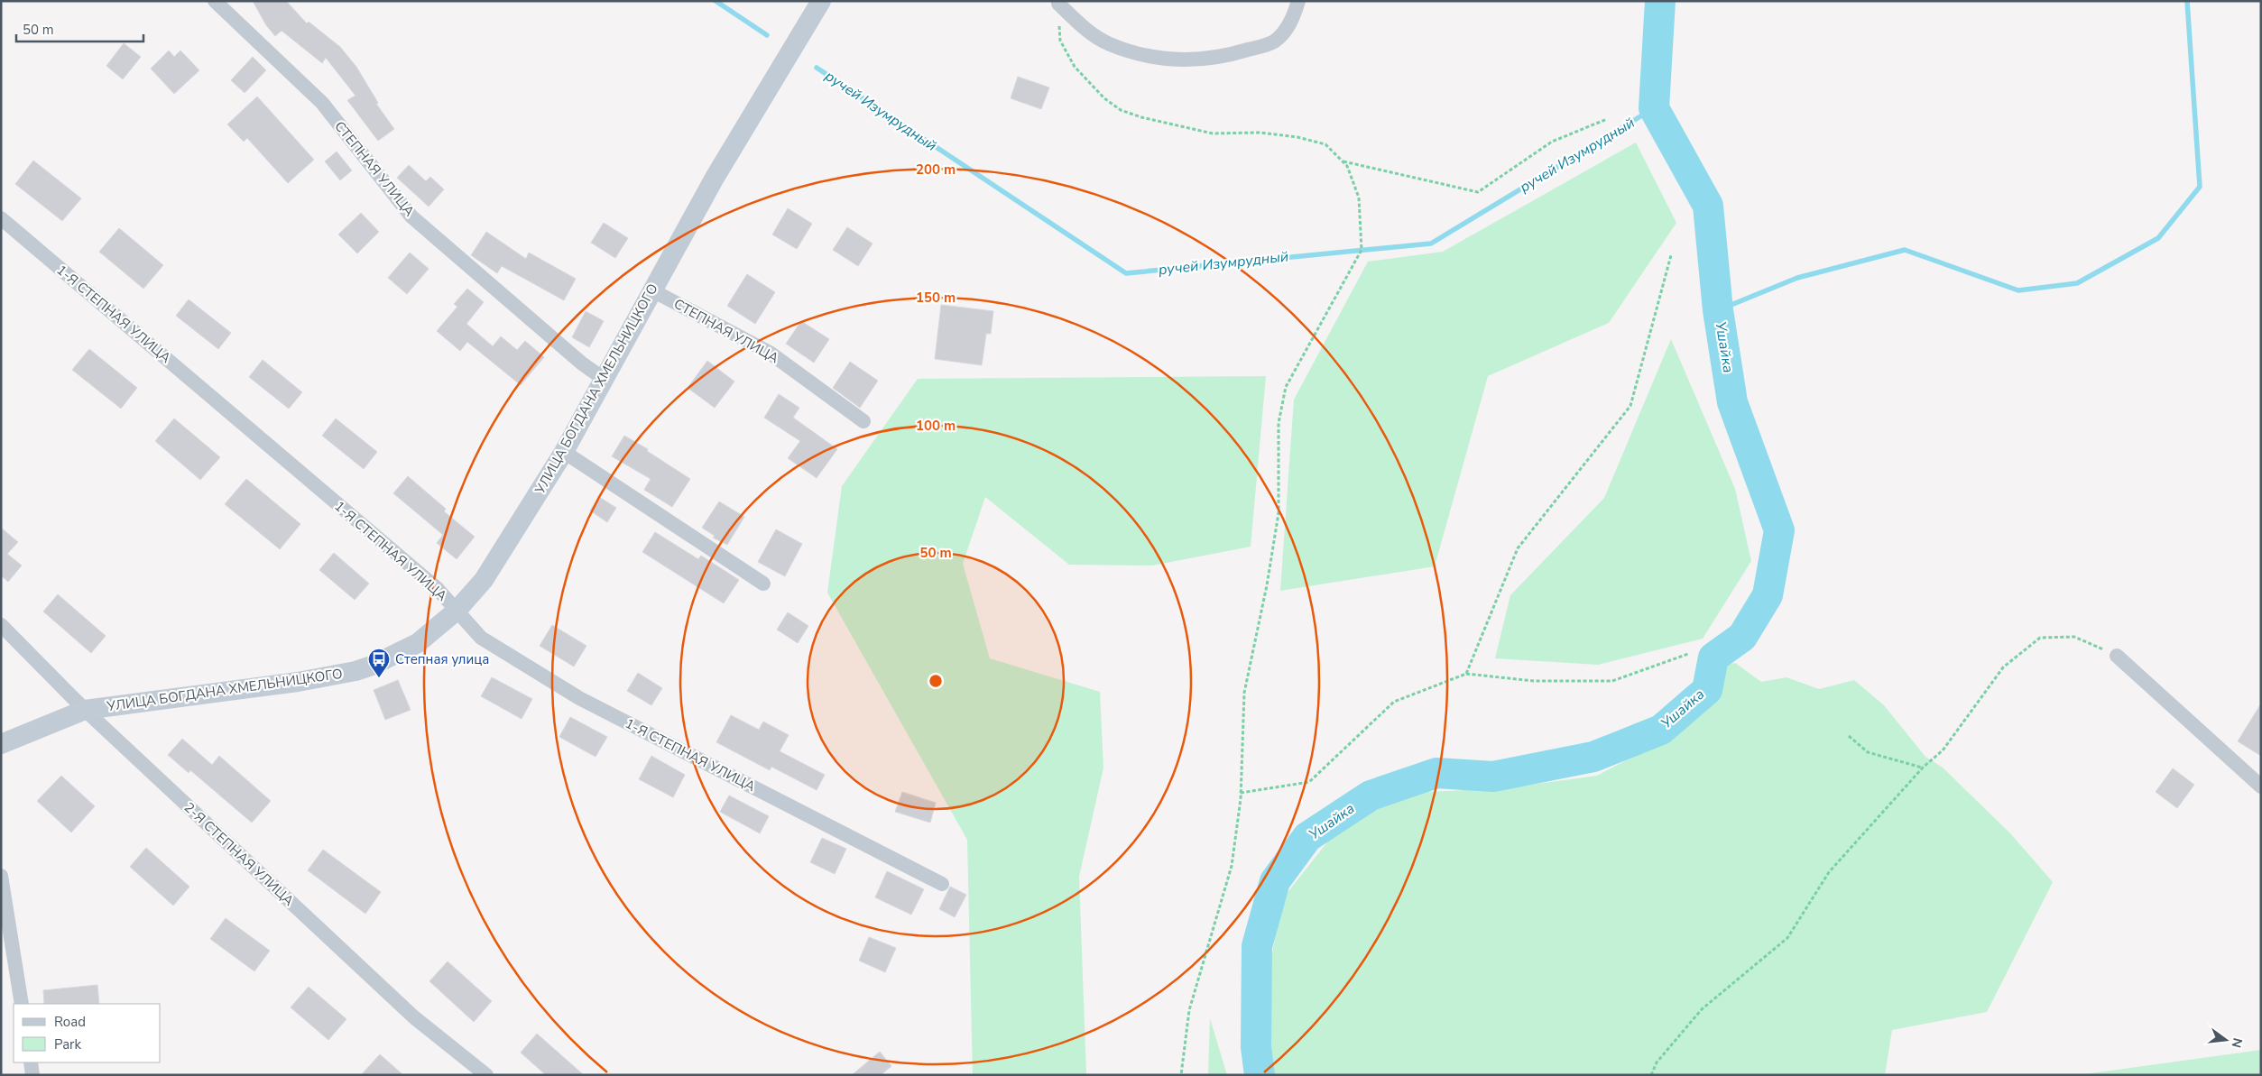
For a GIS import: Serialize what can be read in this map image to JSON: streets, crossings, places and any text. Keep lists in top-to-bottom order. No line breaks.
{"streets":{"street":["СТЕПНАЯ УЛИЦА","1-Я СТЕПНАЯ УЛИЦА","УЛИЦА БОГДАНА ХМЕЛЬНИЦКОГО","2-Я СТЕПНАЯ УЛИЦА"]},"crossings":[["СТЕПНАЯ УЛИЦА","УЛИЦА БОГДАНА ХМЕЛЬНИЦКОГО"],["1-Я СТЕПНАЯ УЛИЦА","УЛИЦА БОГДАНА ХМЕЛЬНИЦКОГО"],["УЛИЦА БОГДАНА ХМЕЛЬНИЦКОГО","2-Я СТЕПНАЯ УЛИЦА"]],"water":["ручей Изумрудный","Ушайка"],"places":{"bus stop":["Степная улица"]},"legend":["Road","Park"],"scale_bar":"50 m","north":"right","rings":["200 m","150 m","100 m","50 m"]}
